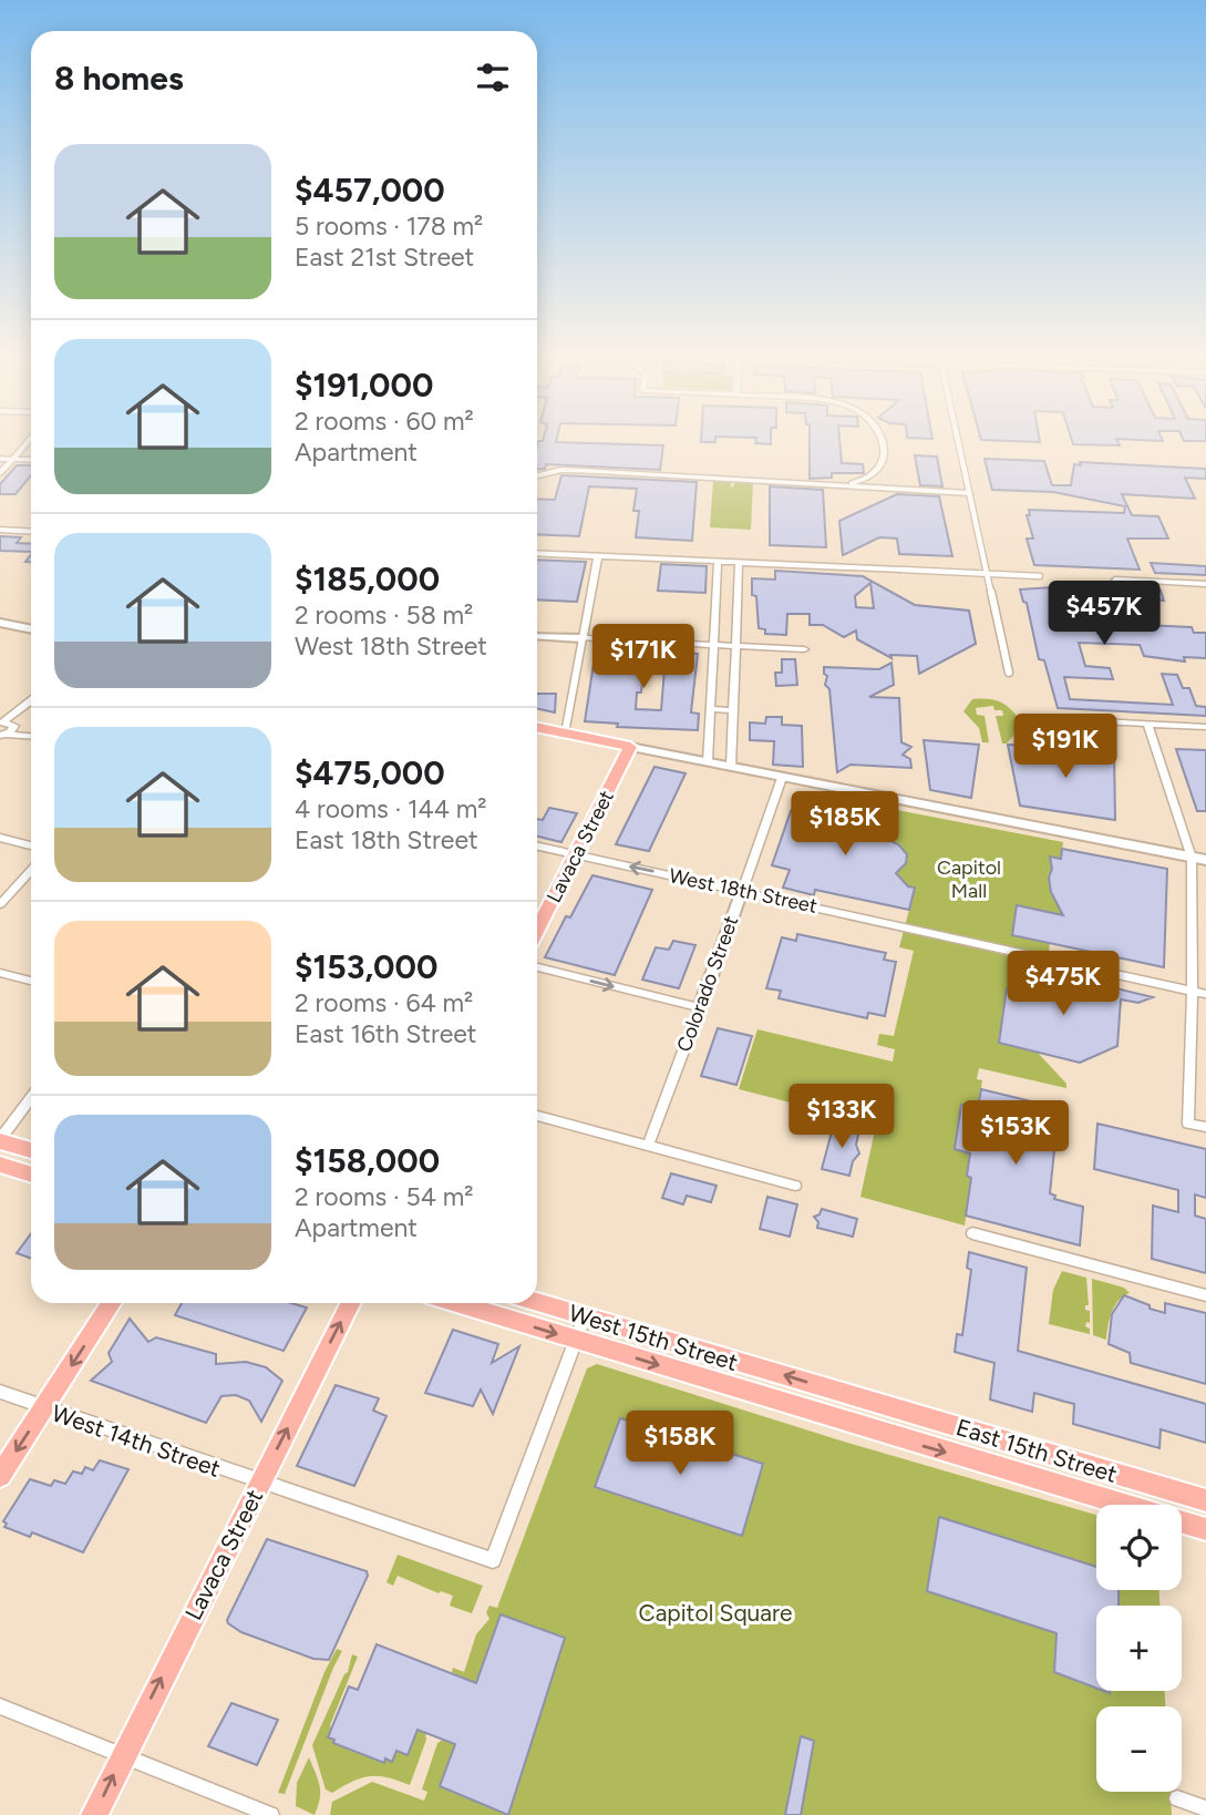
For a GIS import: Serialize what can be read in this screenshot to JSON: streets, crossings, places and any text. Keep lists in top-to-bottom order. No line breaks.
{"streets":{"main road":["Lavaca Street","West 15th Street","East 15th Street"],"street":["West 18th Street","Colorado Street","West 14th Street"]},"crossings":[["Lavaca Street","West 18th Street"],["Lavaca Street","West 14th Street"],["West 18th Street","Colorado Street"],["West 15th Street","West 14th Street"],["West 15th Street","East 15th Street"]],"one_way":["Lavaca Street"],"parks":["Capitol Mall","Capitol Square"],"page":{"heading":"8 homes","list":[{"name":"$457,000","note":"5 rooms · 178 m² · East 21st Street"},{"name":"$191,000","note":"2 rooms · 60 m² · Apartment"},{"name":"$185,000","note":"2 rooms · 58 m² · West 18th Street"},{"name":"$475,000","note":"4 rooms · 144 m² · East 18th Street"},{"name":"$153,000","note":"2 rooms · 64 m² · East 16th Street"},{"name":"$158,000","note":"2 rooms · 54 m² · Apartment"}],"price":["$457K","$171K","$191K","$185K","$475K","$133K","$153K","$158K"],"map_buttons":["+","−"]}}
